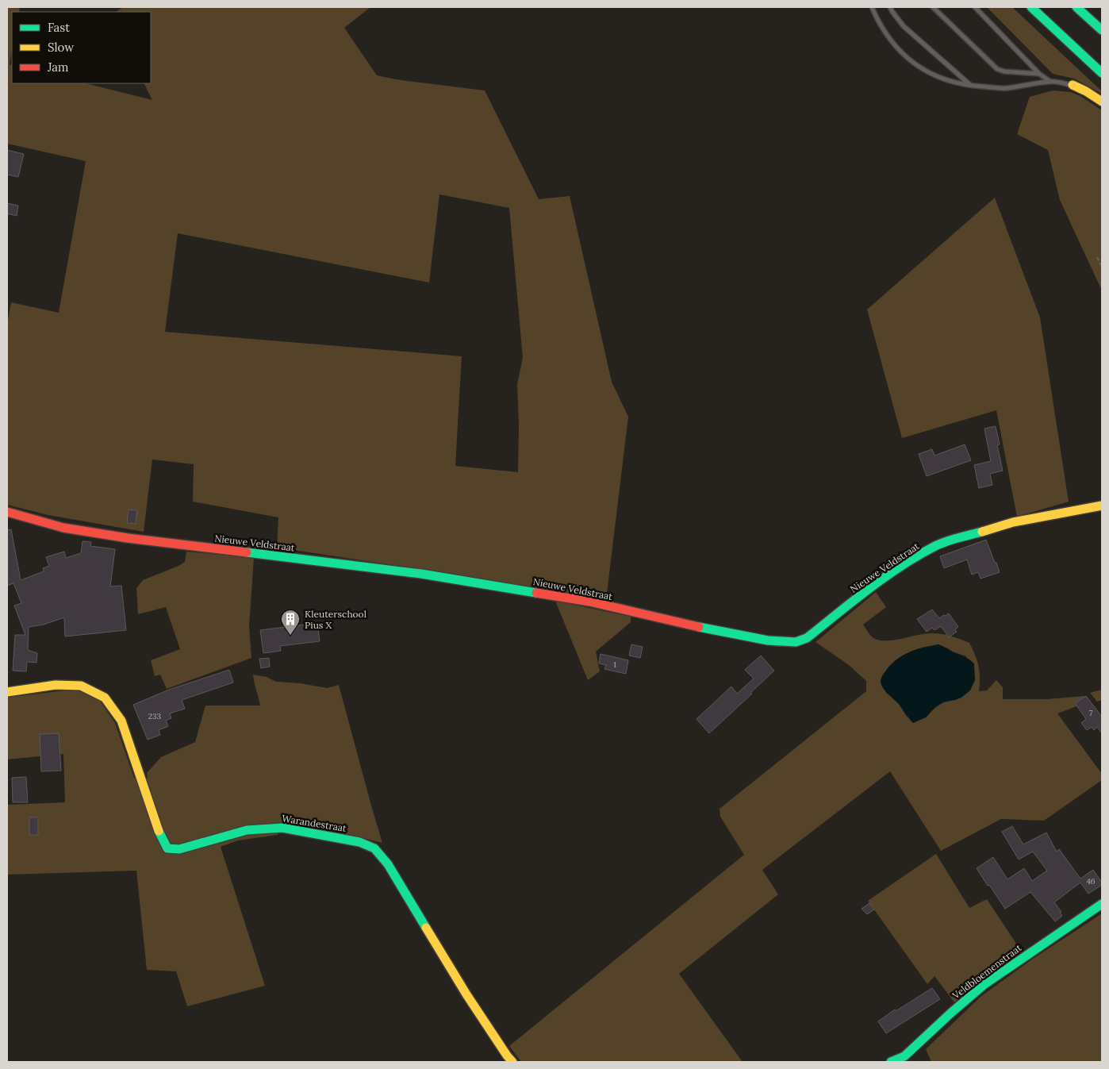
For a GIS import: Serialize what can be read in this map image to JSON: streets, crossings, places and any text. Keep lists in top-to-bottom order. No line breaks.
{"streets":{"main road":["Nieuwe Veldstraat","Warandestraat","Veldbloemenstraat"]},"places":{"building":["Kleuterschool Pius X"]},"house_numbers":["1","7","233","46"],"legend":["Fast","Slow","Jam"]}
